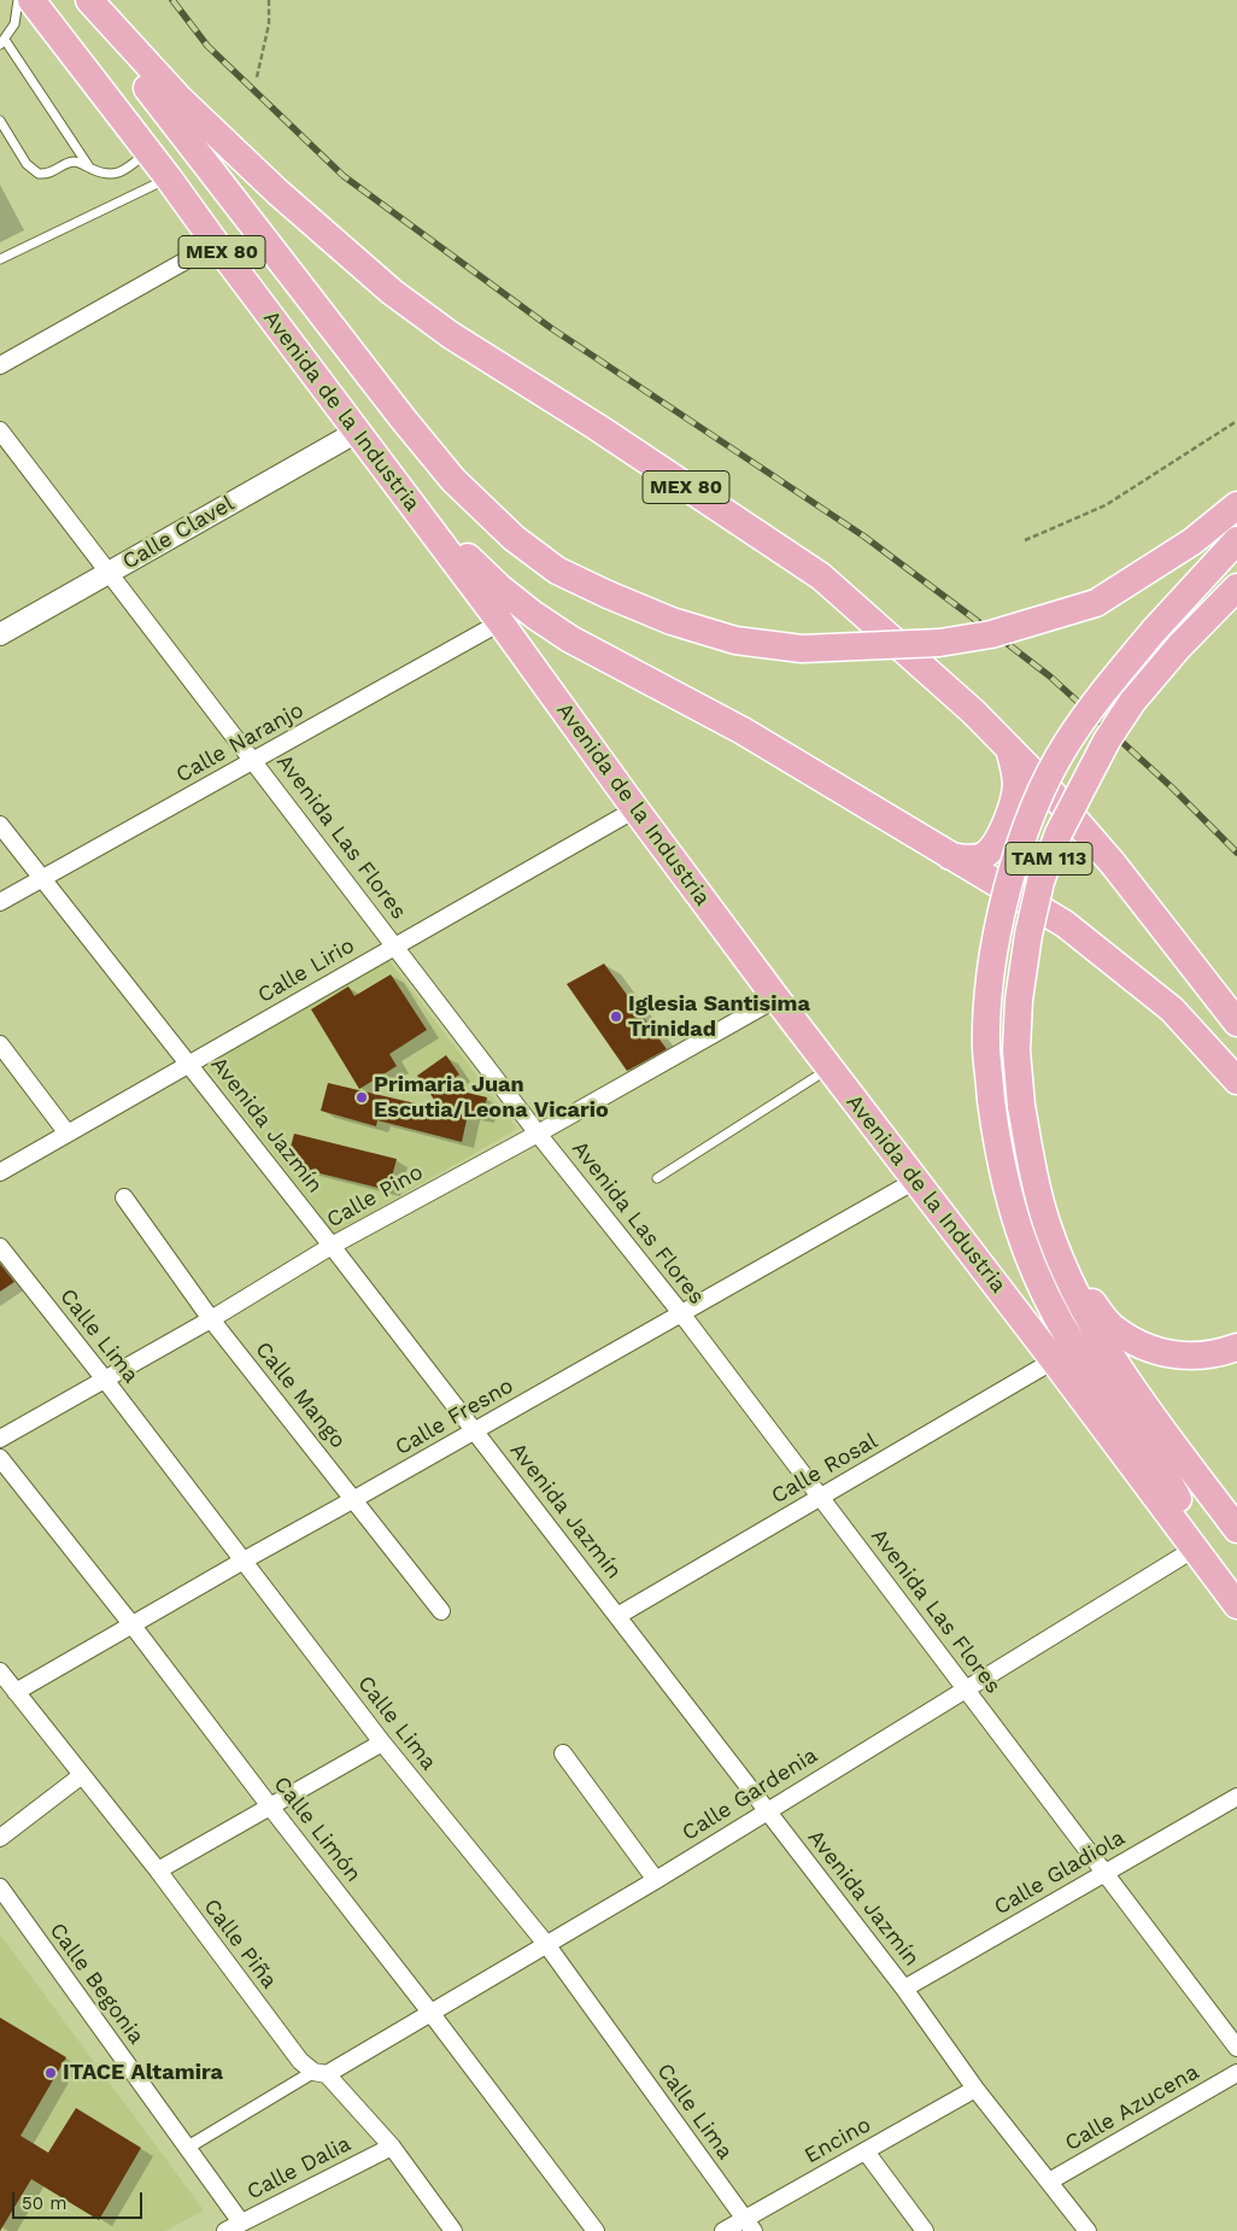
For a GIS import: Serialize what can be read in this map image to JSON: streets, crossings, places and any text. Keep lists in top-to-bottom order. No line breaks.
{"streets":{"highway":["MEX 80","Avenida de la Industria","TAM 113"],"street":["Calle Clavel","Calle Naranjo","Avenida Las Flores","Calle Lirio","Avenida Jazmín","Calle Pino","Calle Lima","Calle Mango","Calle Fresno","Calle Rosal","Calle Gardenia","Calle Limón","Calle Gladiola","Calle Piña","Calle Begonia","Calle Azucena","Encino","Calle Dalia"]},"crossings":[["Avenida de la Industria","Calle Clavel"],["Avenida de la Industria","Calle Naranjo"],["Avenida de la Industria","Calle Lirio"],["Avenida de la Industria","Calle Pino"],["Avenida de la Industria","Calle Fresno"],["Avenida de la Industria","Calle Rosal"],["Avenida de la Industria","Calle Gardenia"],["Calle Clavel","Avenida Las Flores"],["Calle Naranjo","Avenida Las Flores"],["Calle Naranjo","Avenida Jazmín"],["Avenida Las Flores","Calle Lirio"],["Avenida Las Flores","Calle Pino"],["Avenida Las Flores","Calle Fresno"],["Avenida Las Flores","Calle Rosal"],["Avenida Las Flores","Calle Gardenia"],["Avenida Las Flores","Calle Gladiola"],["Calle Lirio","Avenida Jazmín"],["Avenida Jazmín","Calle Pino"],["Avenida Jazmín","Calle Fresno"],["Avenida Jazmín","Calle Rosal"],["Avenida Jazmín","Calle Gardenia"],["Avenida Jazmín","Calle Gladiola"],["Avenida Jazmín","Calle Azucena"],["Avenida Jazmín","Encino"],["Calle Pino","Calle Lima"],["Calle Pino","Calle Mango"],["Calle Lima","Calle Fresno"],["Calle Lima","Calle Gardenia"],["Calle Lima","Encino"],["Calle Mango","Calle Fresno"],["Calle Fresno","Calle Limón"],["Calle Fresno","Calle Piña"],["Calle Gardenia","Calle Limón"],["Calle Gardenia","Calle Piña"],["Calle Gardenia","Calle Begonia"],["Calle Piña","Calle Dalia"],["Calle Begonia","Calle Dalia"]],"places":["Iglesia Santisima Trinidad","Primaria Juan Escutia/Leona Vicario","ITACE Altamira"],"scale_bar":"50 m"}
